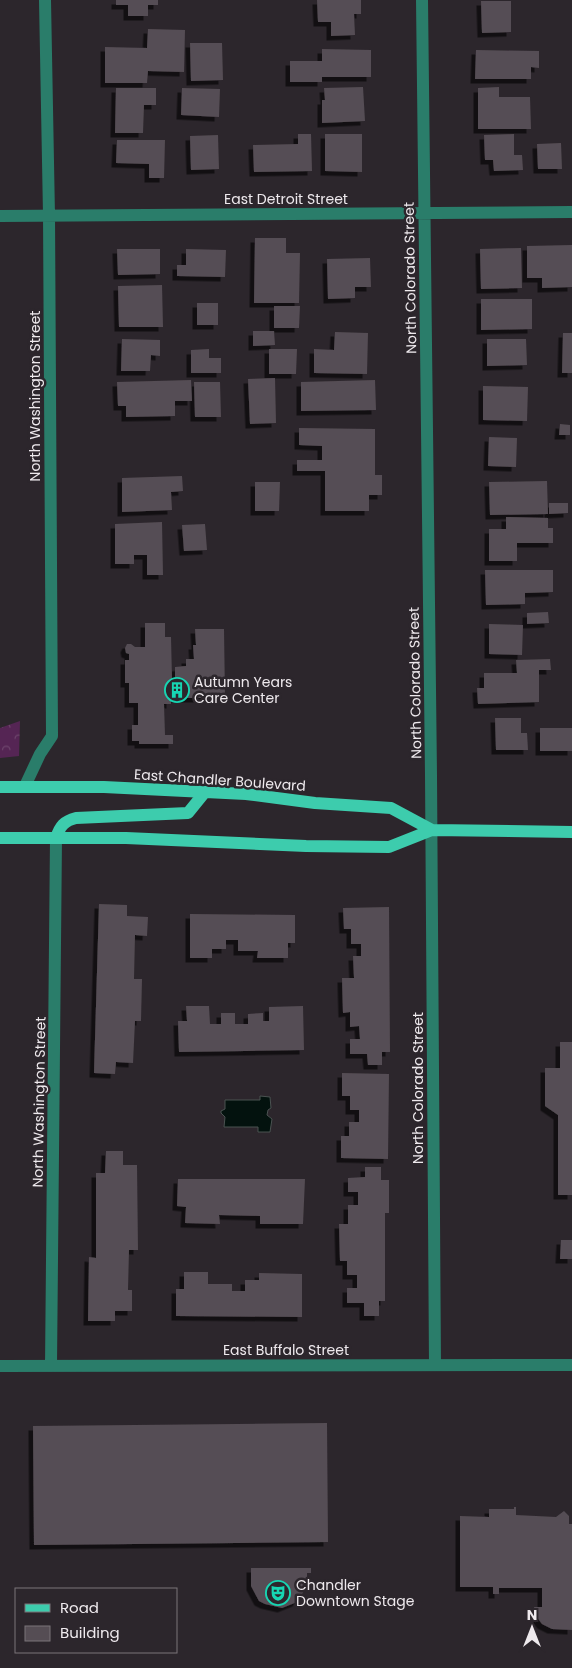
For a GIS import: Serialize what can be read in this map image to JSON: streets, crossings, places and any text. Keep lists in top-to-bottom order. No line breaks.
{"streets":{"main road":["East Chandler Boulevard"],"street":["East Detroit Street","North Colorado Street","North Washington Street","East Buffalo Street"]},"crossings":[["East Detroit Street","North Colorado Street"],["East Detroit Street","North Washington Street"],["North Colorado Street","East Chandler Boulevard"],["North Colorado Street","East Buffalo Street"],["North Washington Street","East Chandler Boulevard"],["North Washington Street","East Buffalo Street"]],"places":{"building":["Autumn Years Care Center"],"theatre":["Chandler Downtown Stage"]},"legend":["Road","Building"],"north":"top"}
